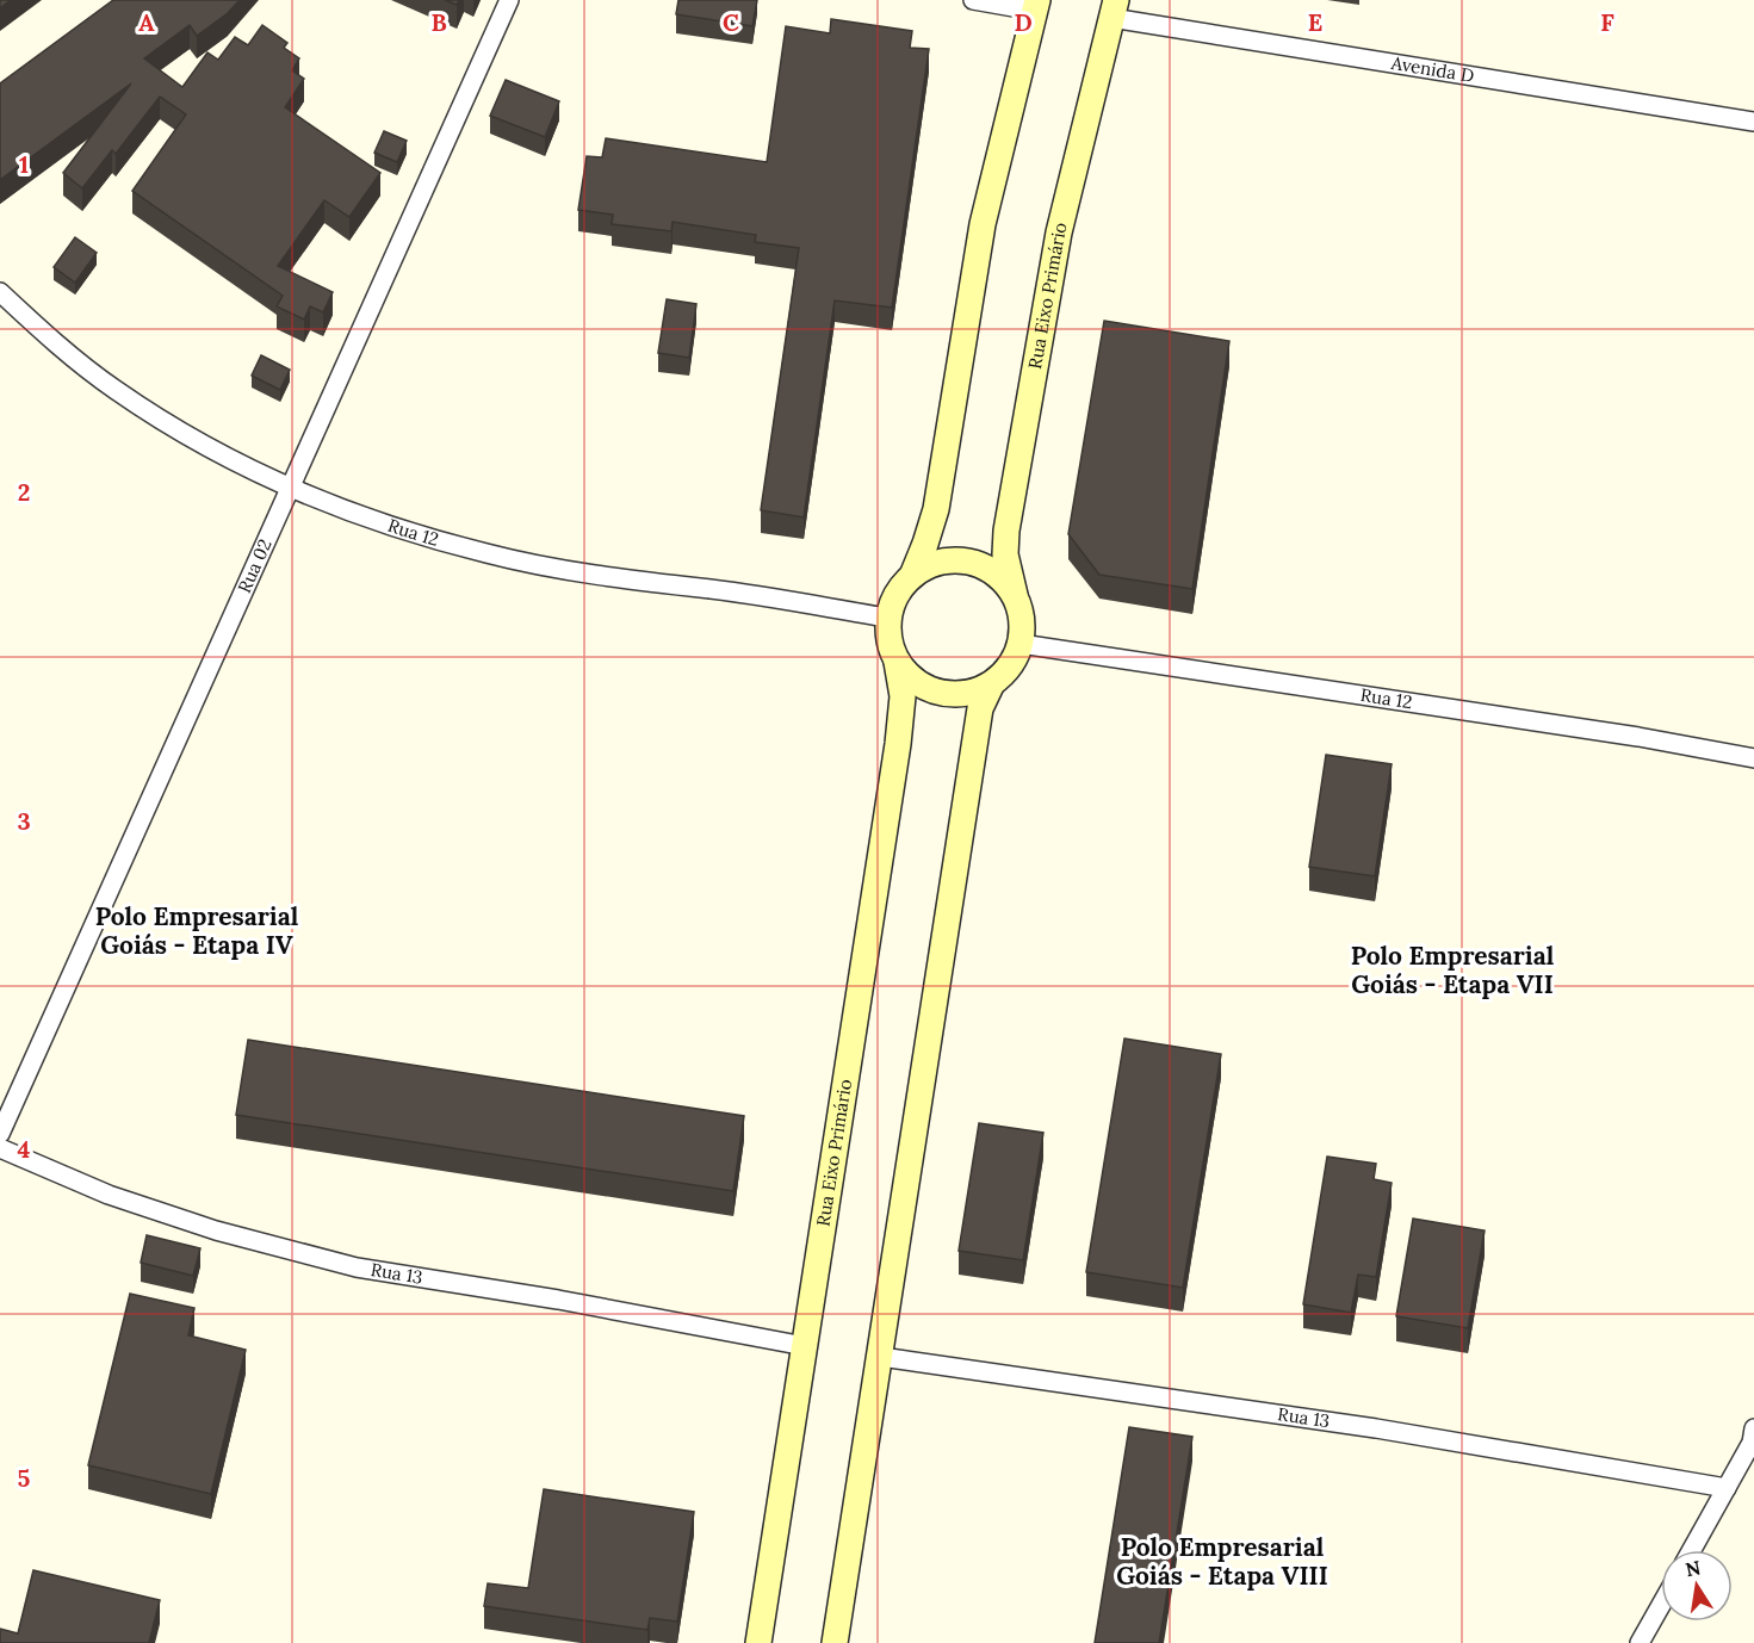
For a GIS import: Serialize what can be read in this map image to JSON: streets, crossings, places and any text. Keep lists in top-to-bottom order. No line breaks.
{"streets":{"street":["Avenida D","Rua Eixo Primário","Rua 12","Rua 02","Rua 13"]},"crossings":[["Avenida D","Rua Eixo Primário"],["Rua Eixo Primário","Rua 12"],["Rua Eixo Primário","Rua 13"],["Rua 12","Rua 02"]],"districts":["Polo Empresarial Goiás - Etapa IV","Polo Empresarial Goiás - Etapa VII","Polo Empresarial Goiás - Etapa VIII"],"north":"top","grid":{"columns":["A","B","C","D","E","F"],"rows":["1","2","3","4","5"]}}
